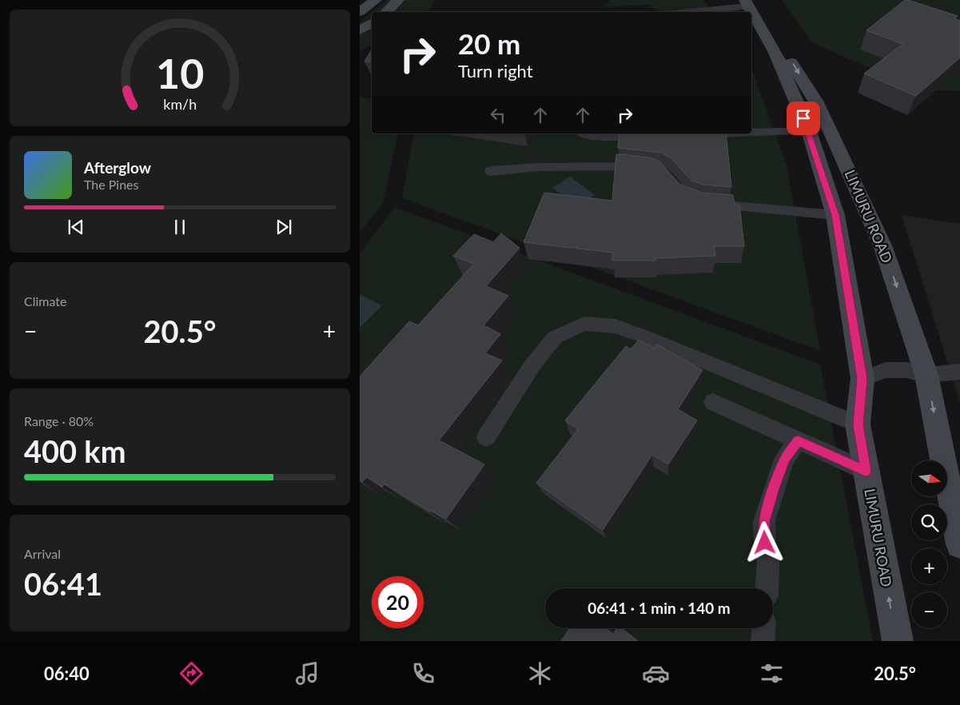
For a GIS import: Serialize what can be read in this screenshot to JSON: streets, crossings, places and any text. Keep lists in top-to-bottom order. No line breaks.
{"streets":{"main road":["LIMURU ROAD"]},"north":"right","page":{"turn":["20 m","Turn right"],"song":["Afterglow","The Pines"],"tile":["Climate",["Range · 80%","400 km"],["Arrival","06:41"]],"heat":["−","20.5°","+"],"map_buttons":["+","−"],"limit":"20","trip":"06:41 · 1 min · 140 m","tabs":["06:40","20.5°"],"gauge":["10","km/h"]}}
